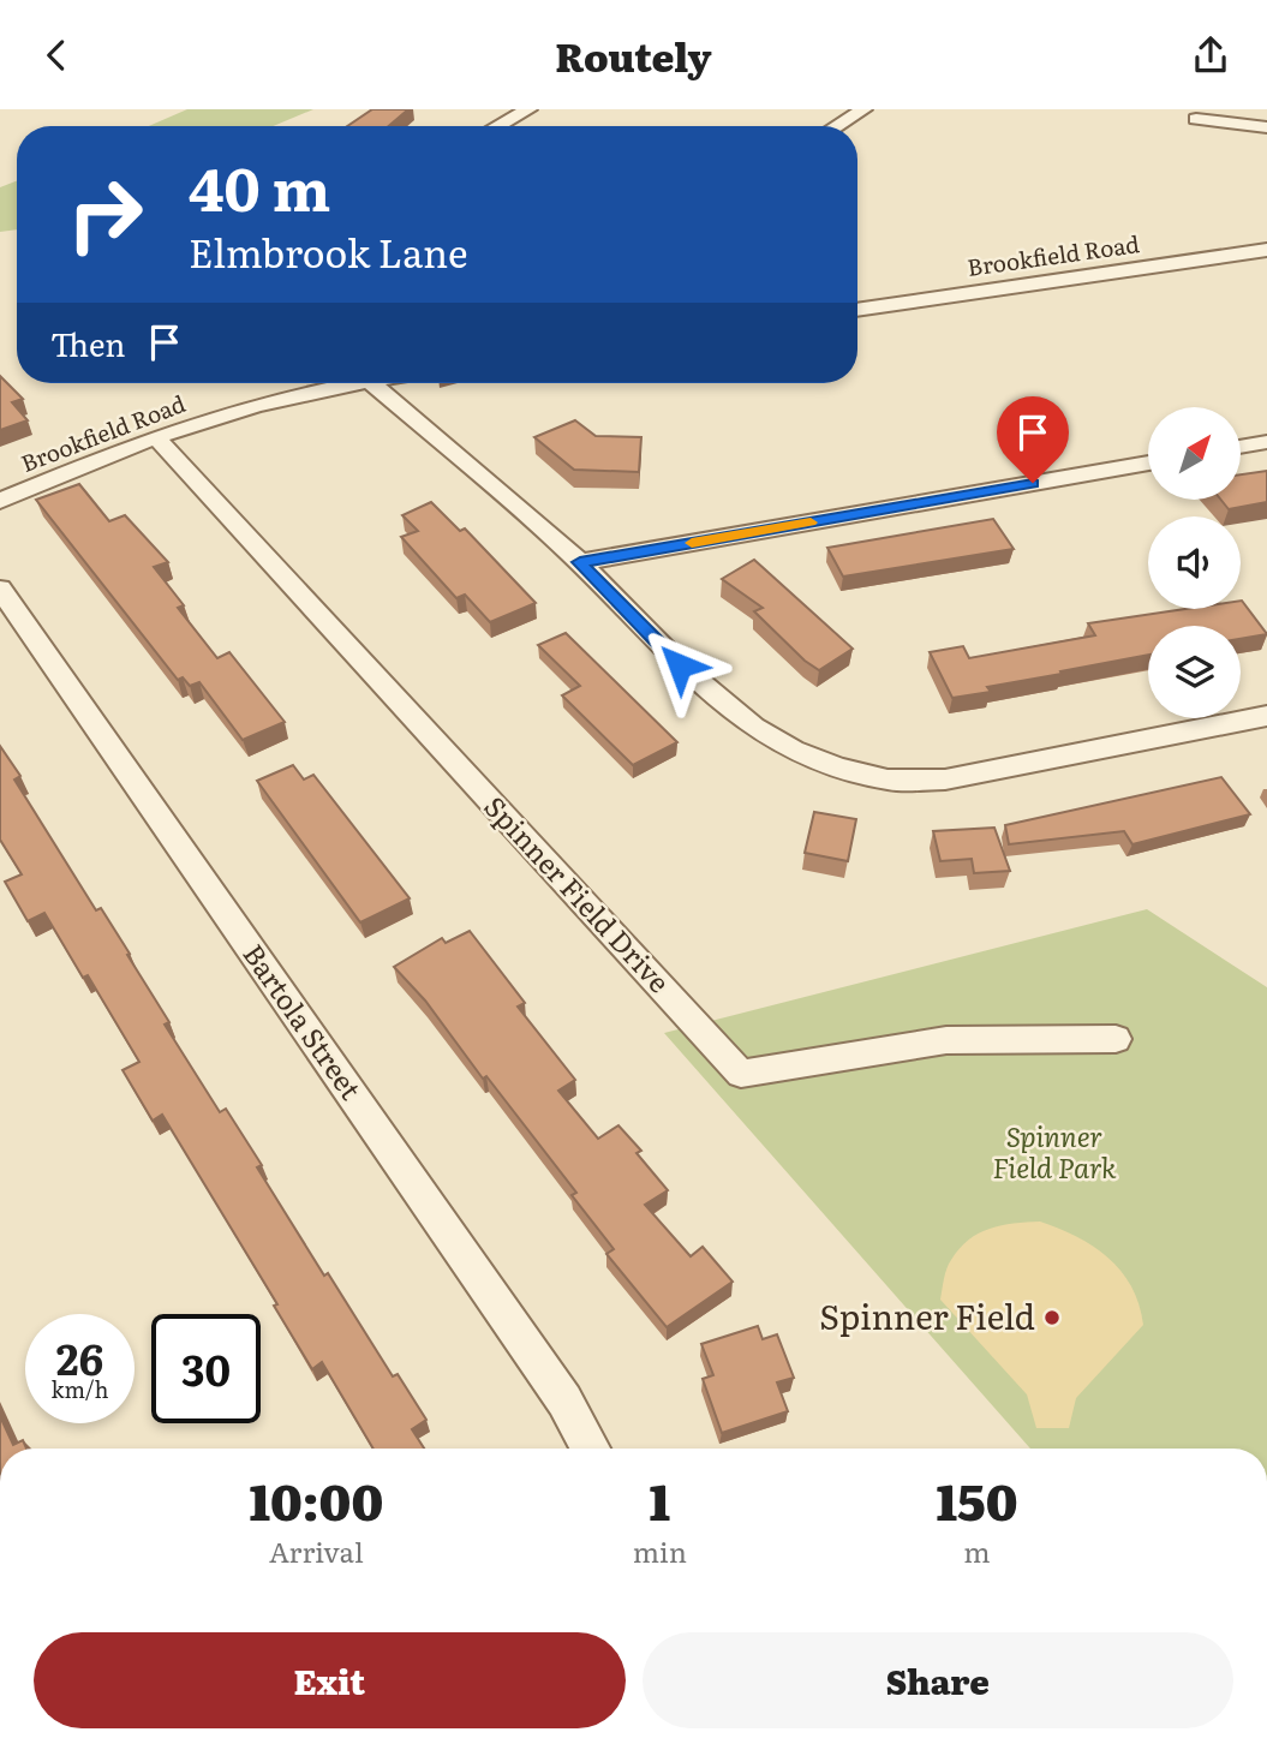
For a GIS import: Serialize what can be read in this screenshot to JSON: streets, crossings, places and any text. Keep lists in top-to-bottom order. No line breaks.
{"streets":{"street":["Brookfield Road","Spinner Field Drive","Bartola Street"]},"crossings":[["Brookfield Road","Spinner Field Drive"]],"parks":["Spinner Field Park"],"places":["Spinner Field"],"north":"top right","page":{"header":"Routely","turn":["40 m","Elmbrook Lane"],"then":"Then","speed":"26 km/h","limit":"30","eta":["10:00","Arrival","1","min","150","m"],"buttons":["Exit","Share"]}}
